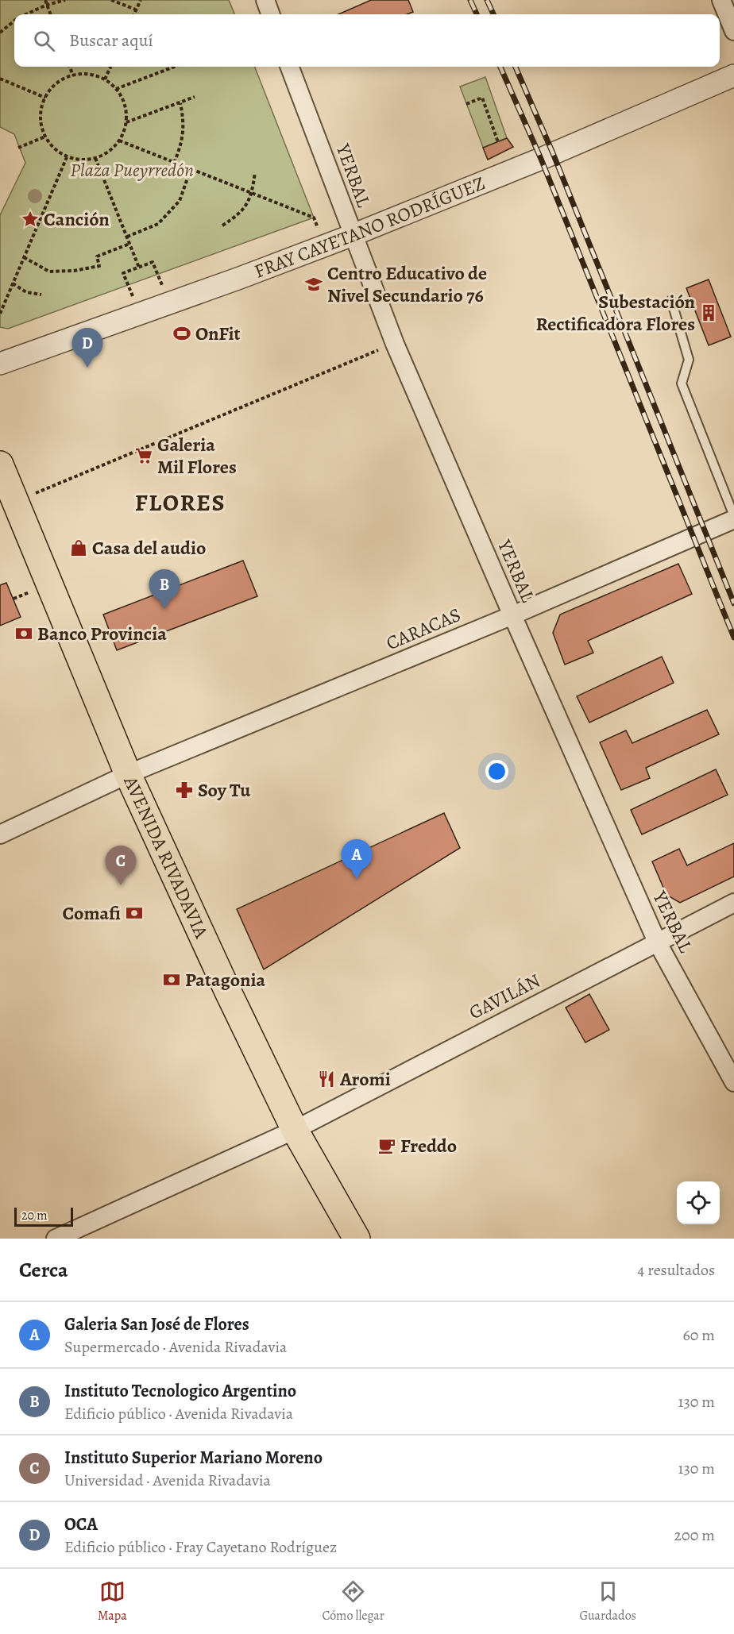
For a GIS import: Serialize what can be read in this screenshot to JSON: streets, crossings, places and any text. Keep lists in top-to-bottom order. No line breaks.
{"streets":{"main road":["AVENIDA RIVADAVIA"],"street":["YERBAL","FRAY CAYETANO RODRÍGUEZ","CARACAS","GAVILÁN"]},"crossings":[["YERBAL","FRAY CAYETANO RODRÍGUEZ"],["YERBAL","CARACAS"],["YERBAL","GAVILÁN"],["CARACAS","AVENIDA RIVADAVIA"],["AVENIDA RIVADAVIA","GAVILÁN"]],"districts":["FLORES"],"parks":["Plaza Pueyrredón"],"places":{"place":["Canción"],"school or university":["Centro Educativo de Nivel Secundario 76"],"building":["Subestación Rectificadora Flores"],"sports":["OnFit"],"supermarket":["Galeria Mil Flores"],"shop":["Casa del audio"],"bank":["Banco Provincia","Comafi","Patagonia"],"pharmacy":["Soy Tu"],"restaurant":["Aromi"],"cafe":["Freddo"]},"scale_bar":"20 m","page":{"search":"Buscar aquí","pins":["D","B","A","C"],"scale":"20 m","heading":["Cerca","4 resultados"],"list":[{"mark":"A","name":"Galeria San José de Flores","note":"Supermercado · Avenida Rivadavia","value":"60 m"},{"mark":"B","name":"Instituto Tecnologico Argentino","note":"Edificio público · Avenida Rivadavia","value":"130 m"},{"mark":"C","name":"Instituto Superior Mariano Moreno","note":"Universidad · Avenida Rivadavia","value":"130 m"},{"mark":"D","name":"OCA","note":"Edificio público · Fray Cayetano Rodríguez","value":"200 m"}],"nav":["Mapa","Cómo llegar","Guardados"]}}
